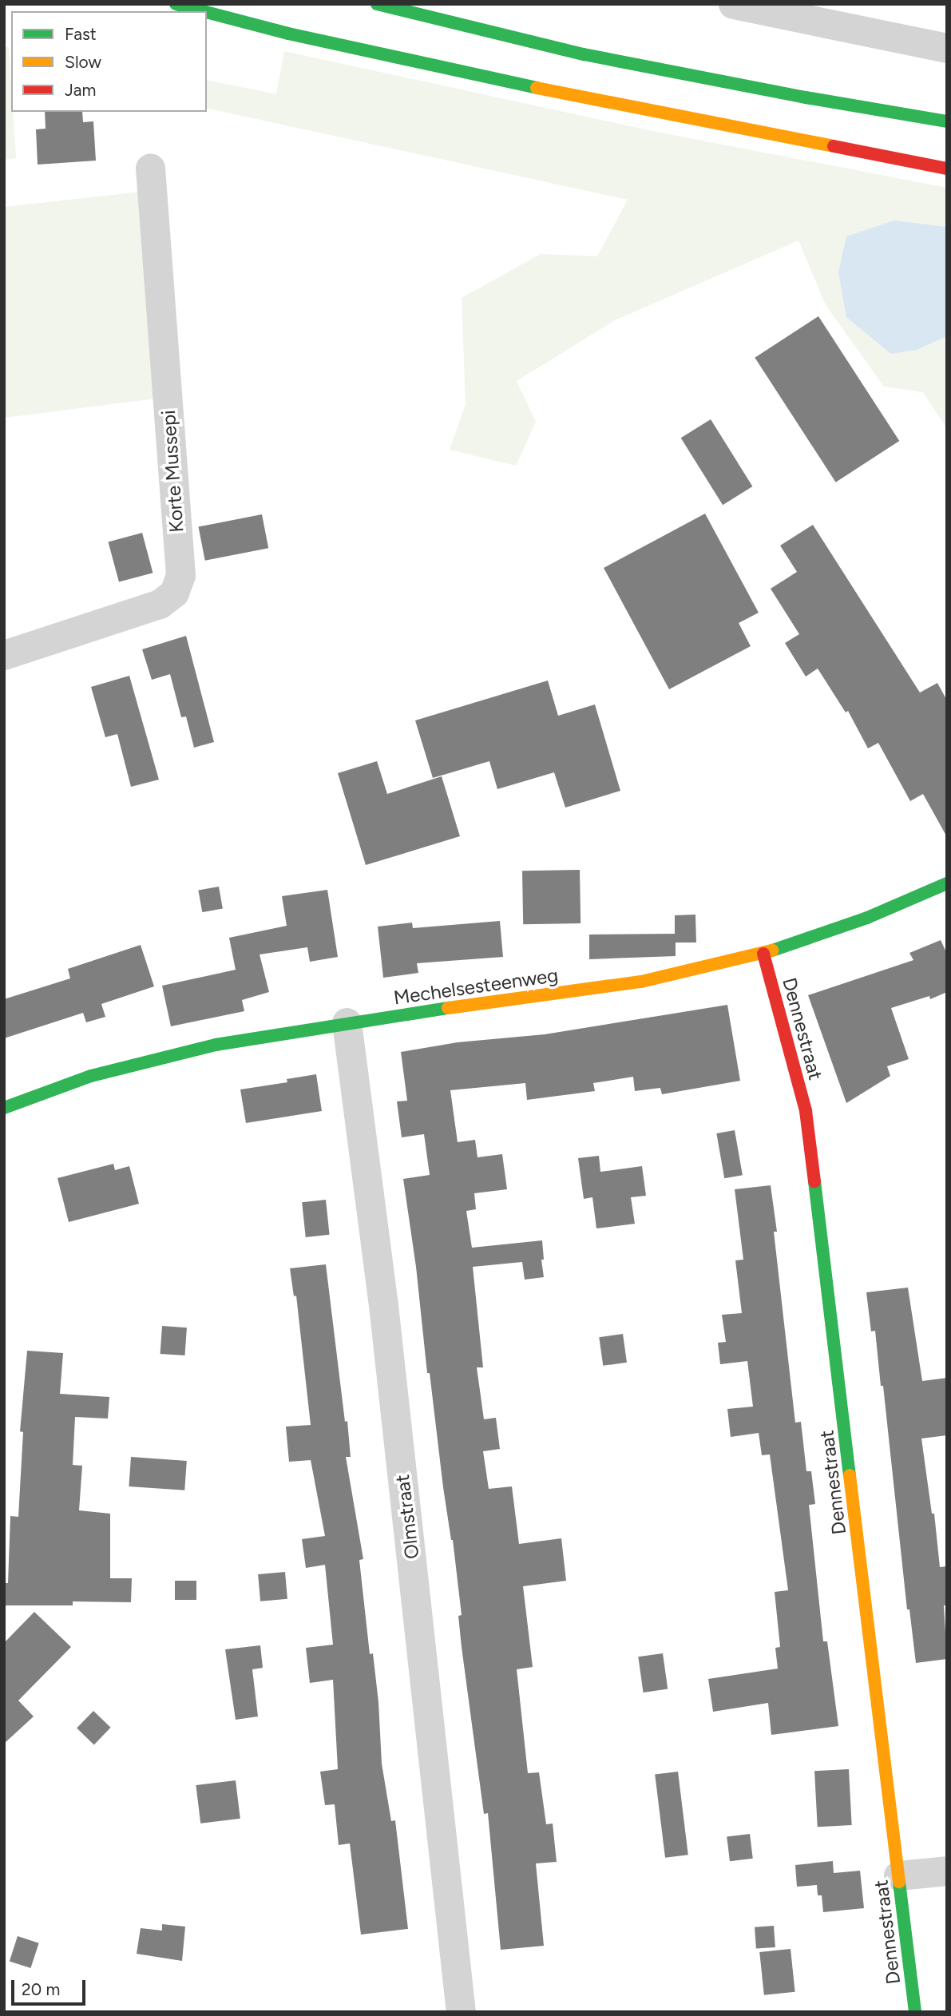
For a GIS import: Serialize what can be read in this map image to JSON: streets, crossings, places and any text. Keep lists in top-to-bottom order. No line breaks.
{"streets":{"main road":["Mechelsesteenweg","Dennestraat"],"street":["Korte Mussepi","Olmstraat"]},"crossings":[["Mechelsesteenweg","Dennestraat"],["Mechelsesteenweg","Olmstraat"]],"legend":["Fast","Slow","Jam"],"scale_bar":"20 m"}
